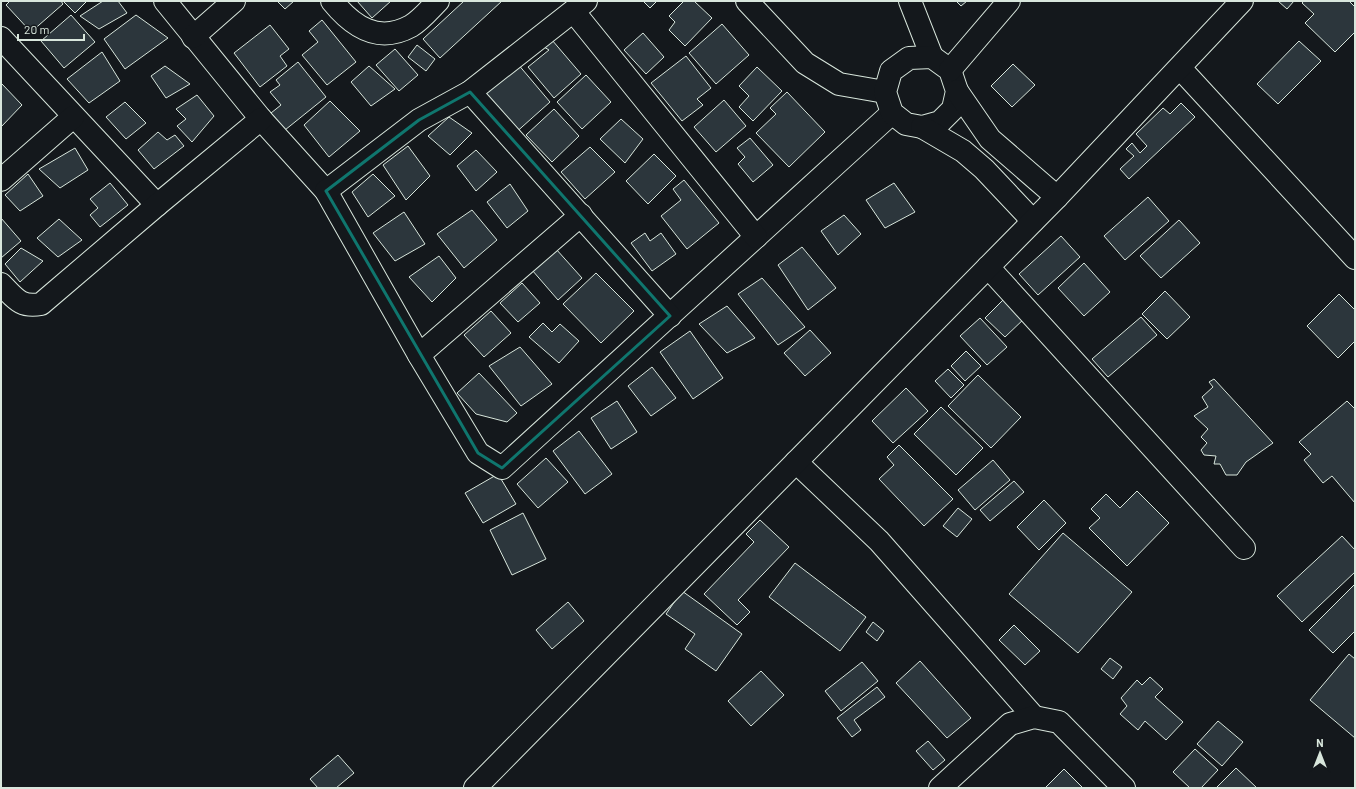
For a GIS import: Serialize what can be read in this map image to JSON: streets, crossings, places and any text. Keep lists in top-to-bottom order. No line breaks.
{"scale_bar":"20 m","north":"top"}
